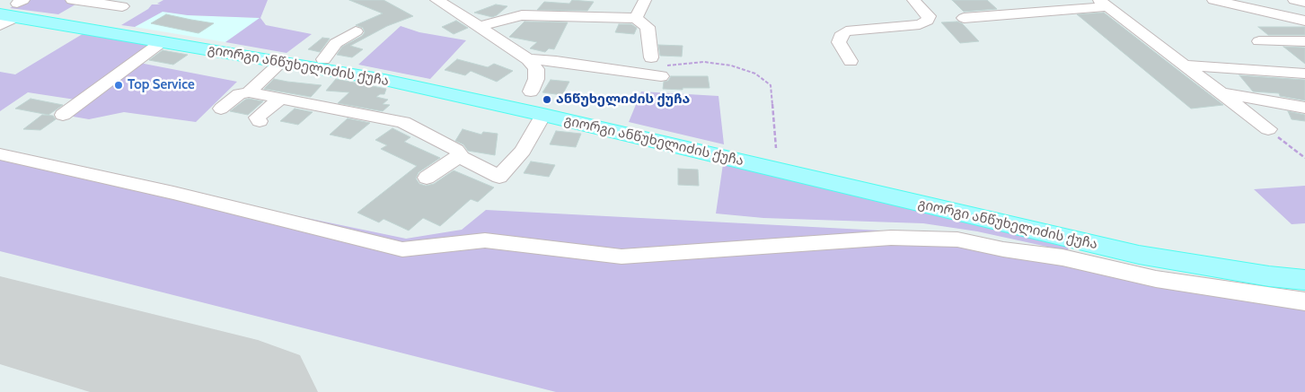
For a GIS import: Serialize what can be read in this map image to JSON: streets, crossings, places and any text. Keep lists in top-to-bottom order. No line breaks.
{"streets":{"main road":["გიორგი ანწუხელიძის ქუჩა"]},"places":["Top Service","ანწუხელიძის ქუჩა"]}
